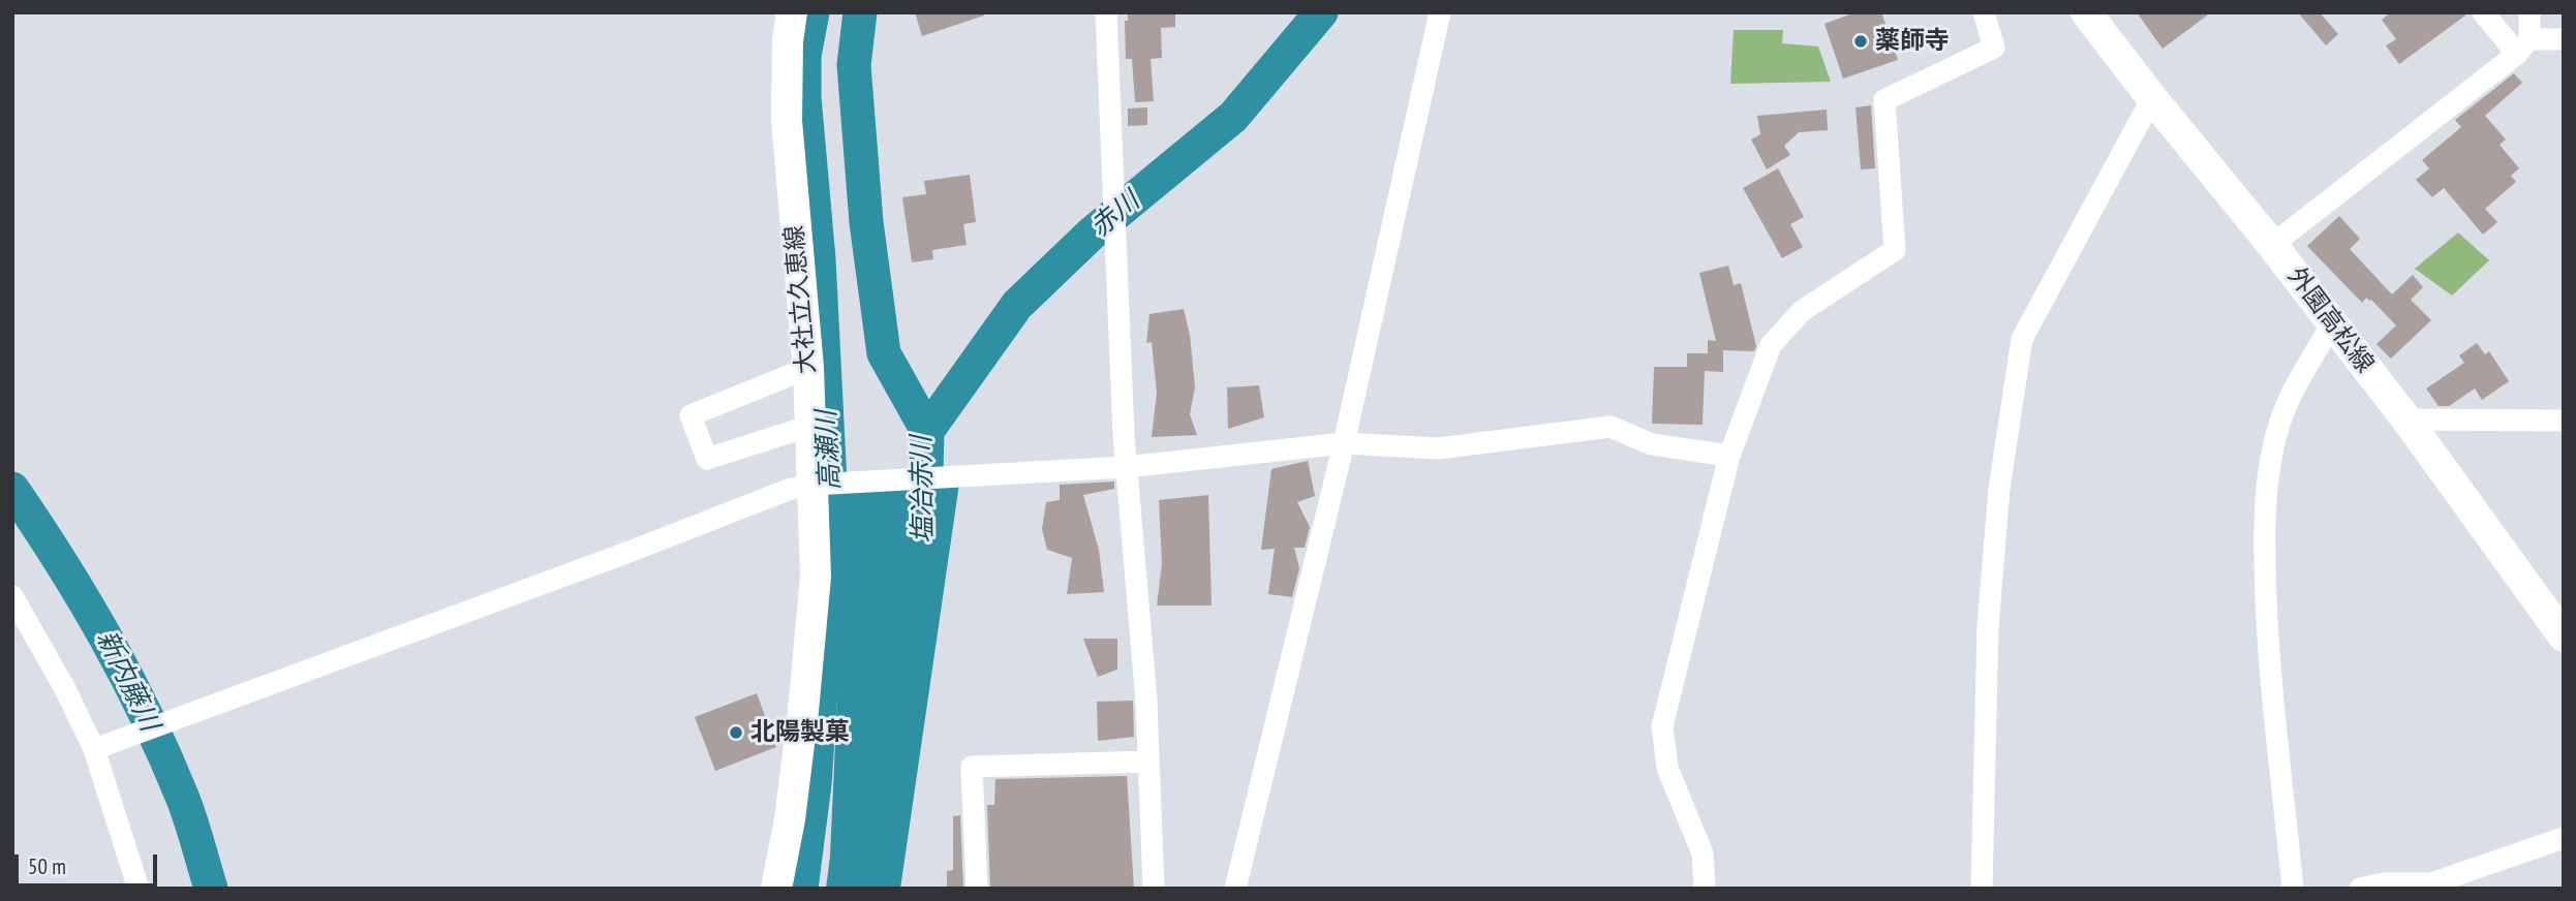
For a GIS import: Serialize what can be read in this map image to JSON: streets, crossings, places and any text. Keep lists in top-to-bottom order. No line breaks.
{"streets":{"main road":["大社立久恵線","外園高松線"]},"water":["赤川","高瀬川","塩冶赤川","新内藤川"],"places":["薬師寺","北陽製菓"],"scale_bar":"50 m"}
